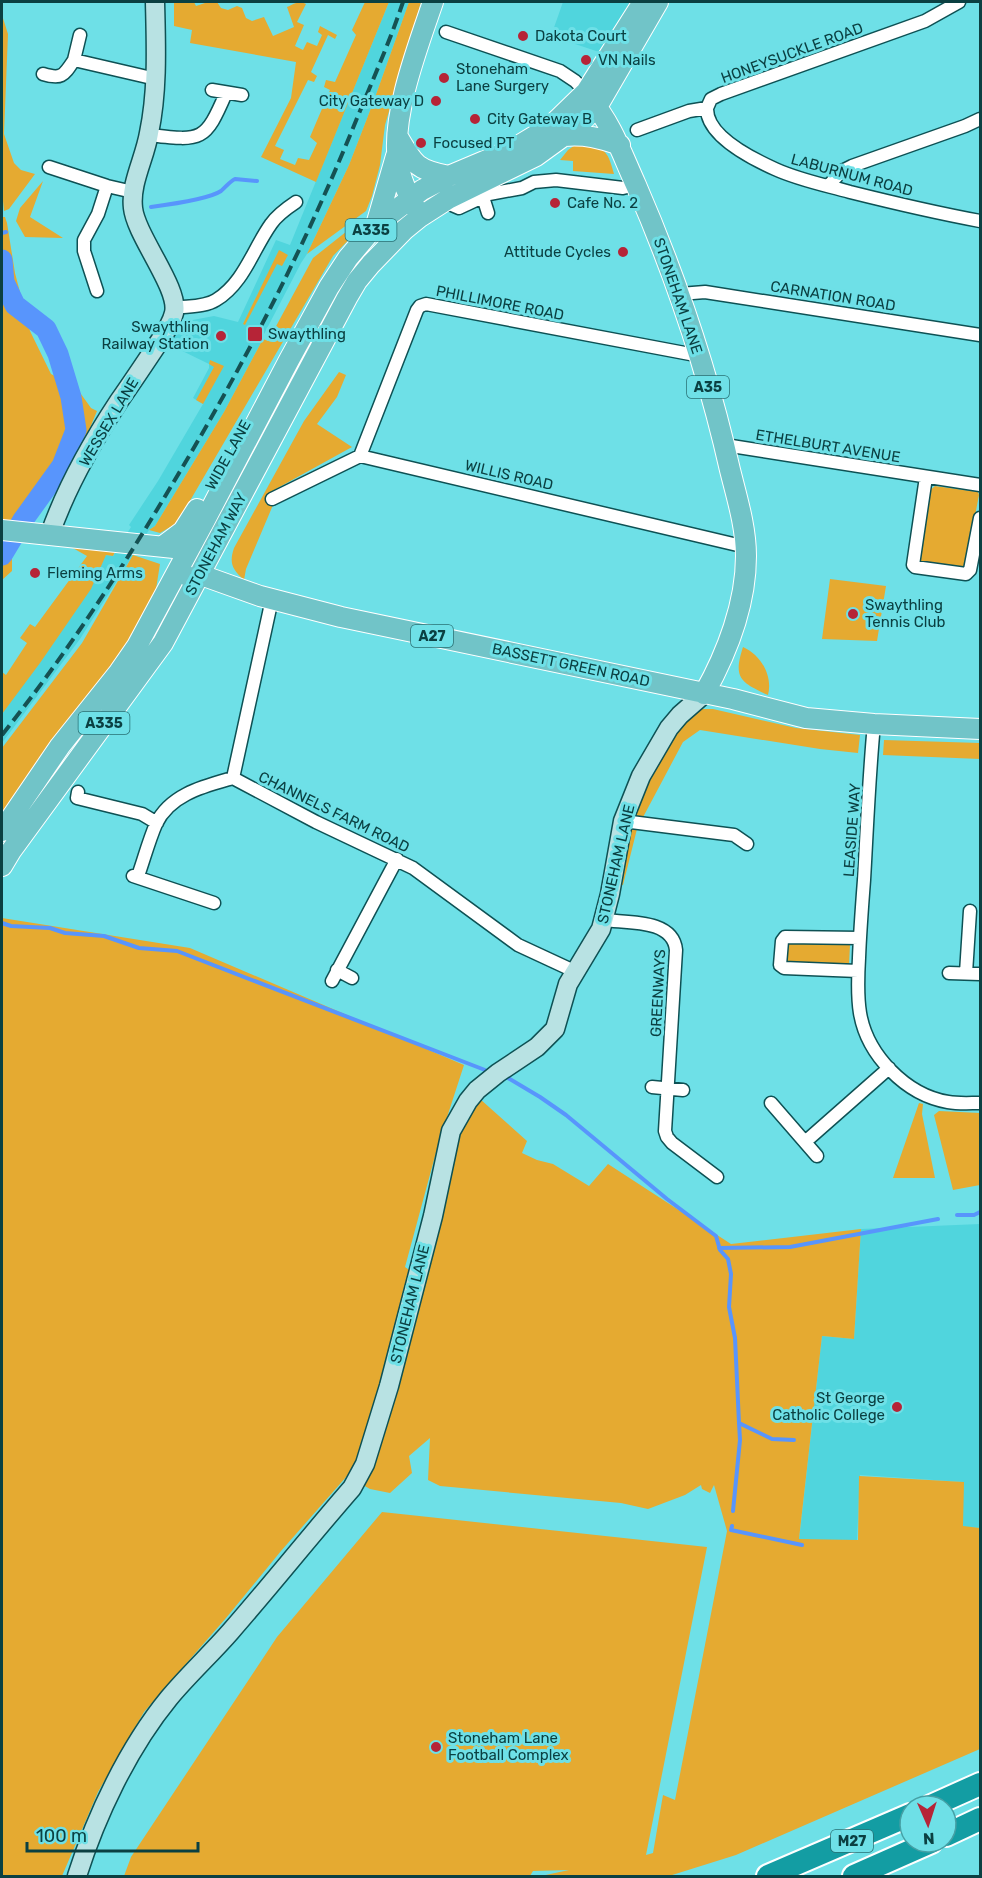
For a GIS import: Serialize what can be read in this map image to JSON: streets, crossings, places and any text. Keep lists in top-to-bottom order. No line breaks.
{"streets":{"highway":["M27"],"main road":["A335","STONEHAM LANE","A35","WIDE LANE","STONEHAM WAY","A27","BASSETT GREEN ROAD"],"street":["HONEYSUCKLE ROAD","LABURNUM ROAD","CARNATION ROAD","PHILLIMORE ROAD","WESSEX LANE","ETHELBURT AVENUE","WILLIS ROAD","CHANNELS FARM ROAD","LEASIDE WAY","GREENWAYS"]},"crossings":[["HONEYSUCKLE ROAD","LABURNUM ROAD"],["A335","STONEHAM LANE"],["A335","STONEHAM WAY"],["STONEHAM LANE","CARNATION ROAD"],["STONEHAM LANE","PHILLIMORE ROAD"],["STONEHAM LANE","ETHELBURT AVENUE"],["STONEHAM LANE","WILLIS ROAD"],["STONEHAM LANE","BASSETT GREEN ROAD"],["STONEHAM LANE","CHANNELS FARM ROAD"],["STONEHAM LANE","GREENWAYS"],["PHILLIMORE ROAD","WILLIS ROAD"],["WIDE LANE","STONEHAM WAY"],["STONEHAM WAY","BASSETT GREEN ROAD"],["BASSETT GREEN ROAD","LEASIDE WAY"]],"places":{"other":["Dakota Court","VN Nails","Stoneham Lane Surgery","City Gateway D","City Gateway B","Focused PT","Cafe No. 2","Attitude Cycles","Swaythling Railway Station","Fleming Arms","Swaythling Tennis Club","St George Catholic College","Stoneham Lane Football Complex"],"transit":["Swaythling"]},"scale_bar":"100 m","north":"bottom"}
